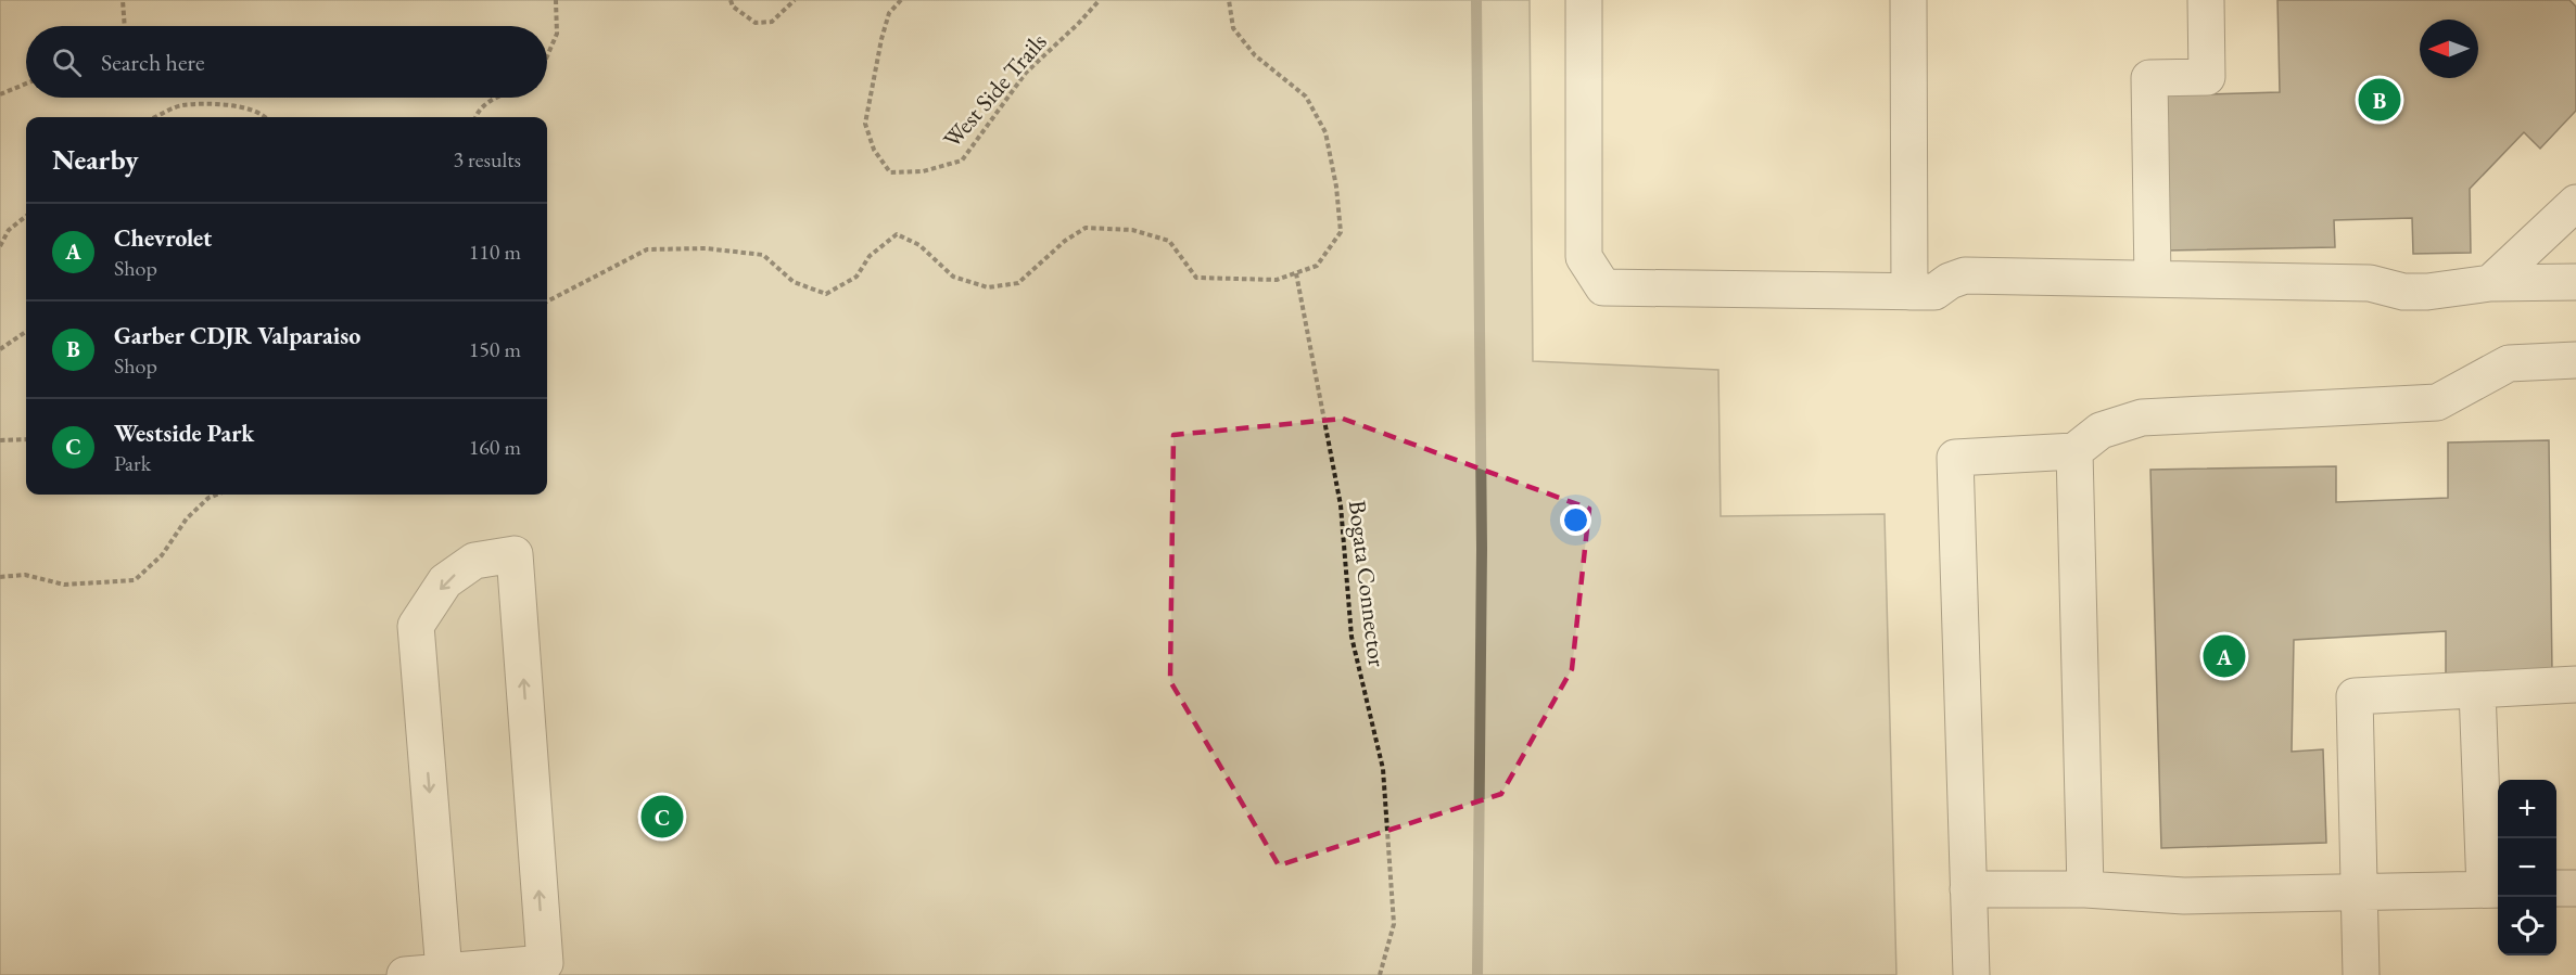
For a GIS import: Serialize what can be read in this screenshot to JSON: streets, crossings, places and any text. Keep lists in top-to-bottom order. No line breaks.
{"streets":{"path":["West Side Trails","Bogata Connector"]},"north":"left","page":{"search":"Search here","pins":["B","A","C"],"heading":["Nearby","3 results"],"list":[{"mark":"A","name":"Chevrolet","note":"Shop","value":"110 m"},{"mark":"B","name":"Garber CDJR Valparaiso","note":"Shop","value":"150 m"},{"mark":"C","name":"Westside Park","note":"Park","value":"160 m"}],"map_buttons":["+","−"]}}
